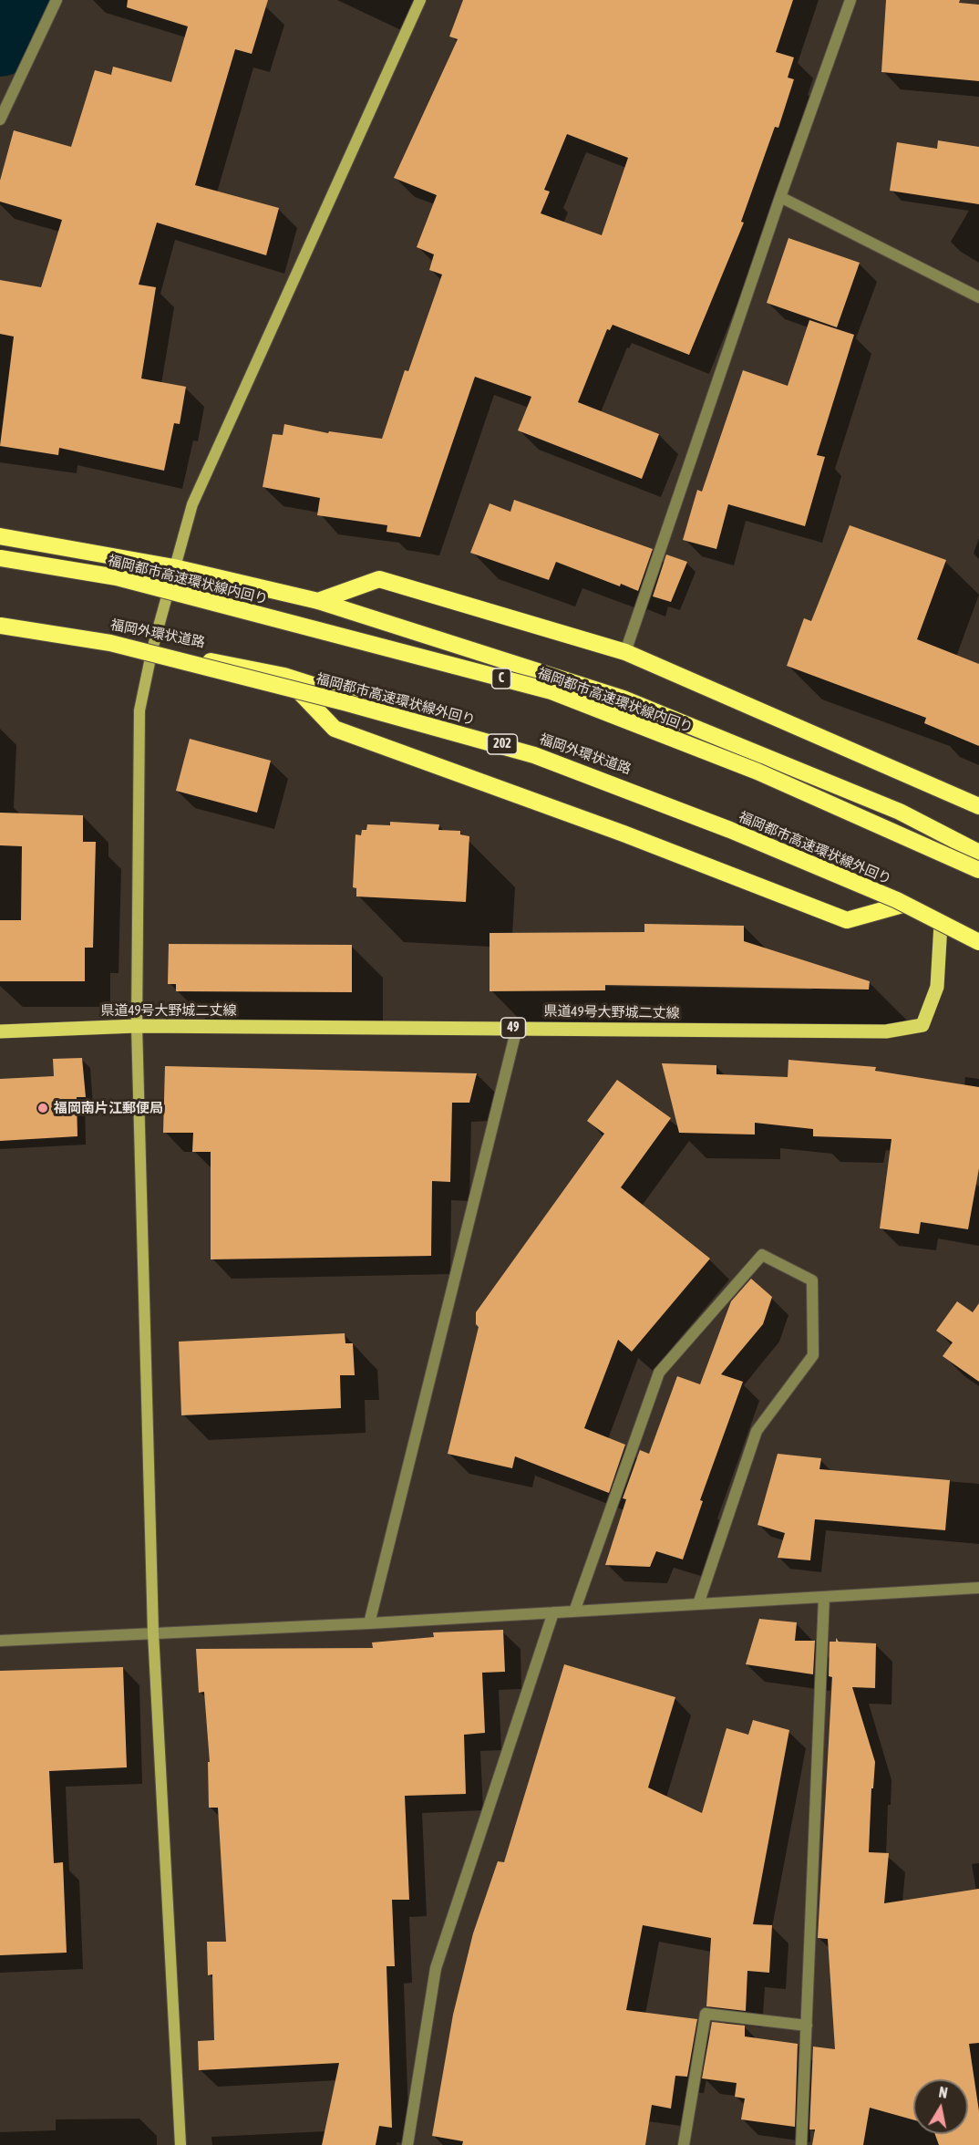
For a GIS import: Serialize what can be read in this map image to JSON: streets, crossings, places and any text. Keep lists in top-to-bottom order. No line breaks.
{"streets":{"highway":["福岡都市高速環状線内回り","福岡外環状道路","C","福岡都市高速環状線外回り","202"],"main road":["県道49号大野城二丈線","49"]},"crossings":[["福岡外環状道路","福岡都市高速環状線外回り"],["福岡外環状道路","県道49号大野城二丈線"]],"places":["福岡南片江郵便局"],"north":"top"}
